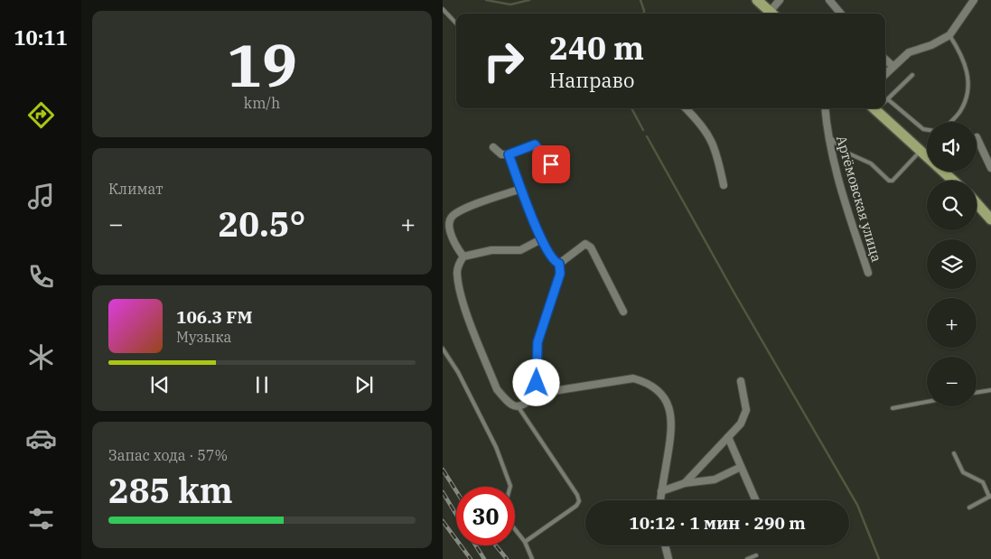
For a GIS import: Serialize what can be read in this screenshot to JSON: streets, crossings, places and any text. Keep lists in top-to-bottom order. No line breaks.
{"streets":{"street":["Артёмовская улица"]},"page":{"tabs":"10:11","tile":[["19","km/h"],"Климат",["Запас хода · 57%","285 km"]],"turn":["240 m","Направо"],"map_buttons":["+","−"],"heat":["−","20.5°","+"],"song":["106.3 FM","Музыка"],"limit":"30","trip":"10:12 · 1 мин · 290 m"}}
